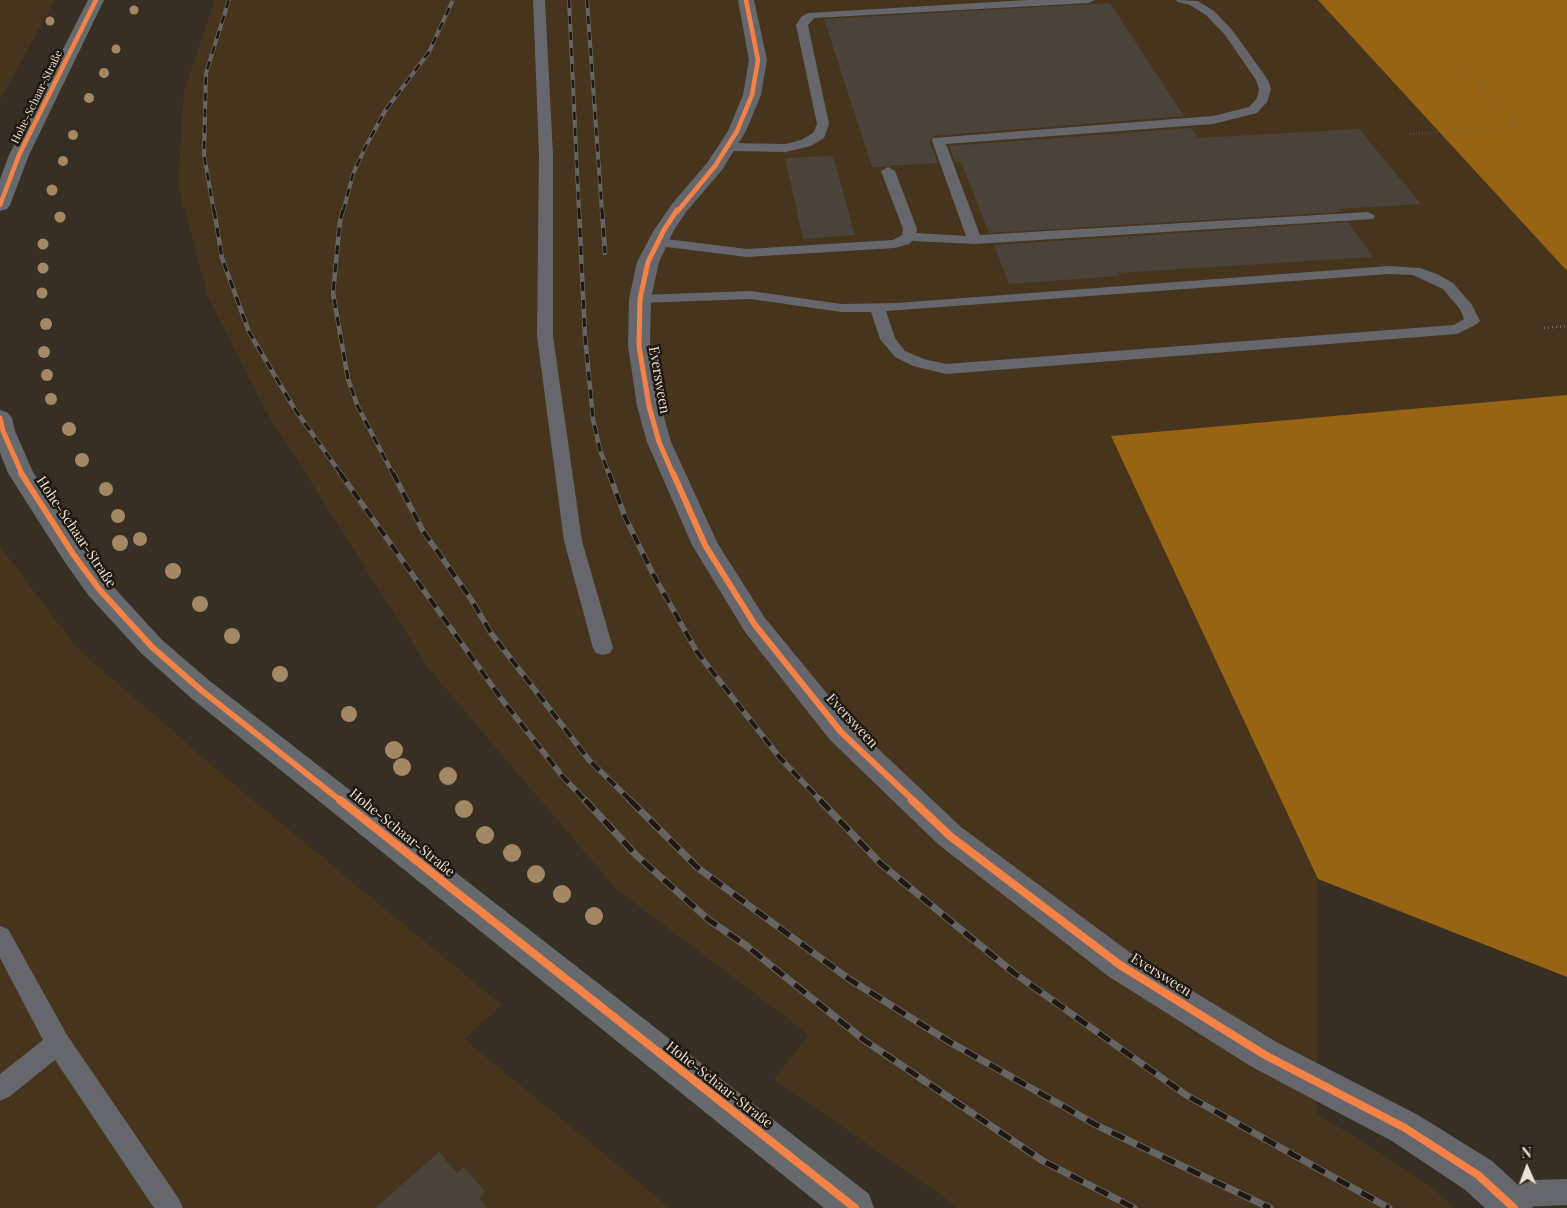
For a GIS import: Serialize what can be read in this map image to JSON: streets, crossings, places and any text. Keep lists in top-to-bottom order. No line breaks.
{"streets":{"main road":["Hohe-Schaar-Straße"],"street":["Eversween"]},"north":"top"}
